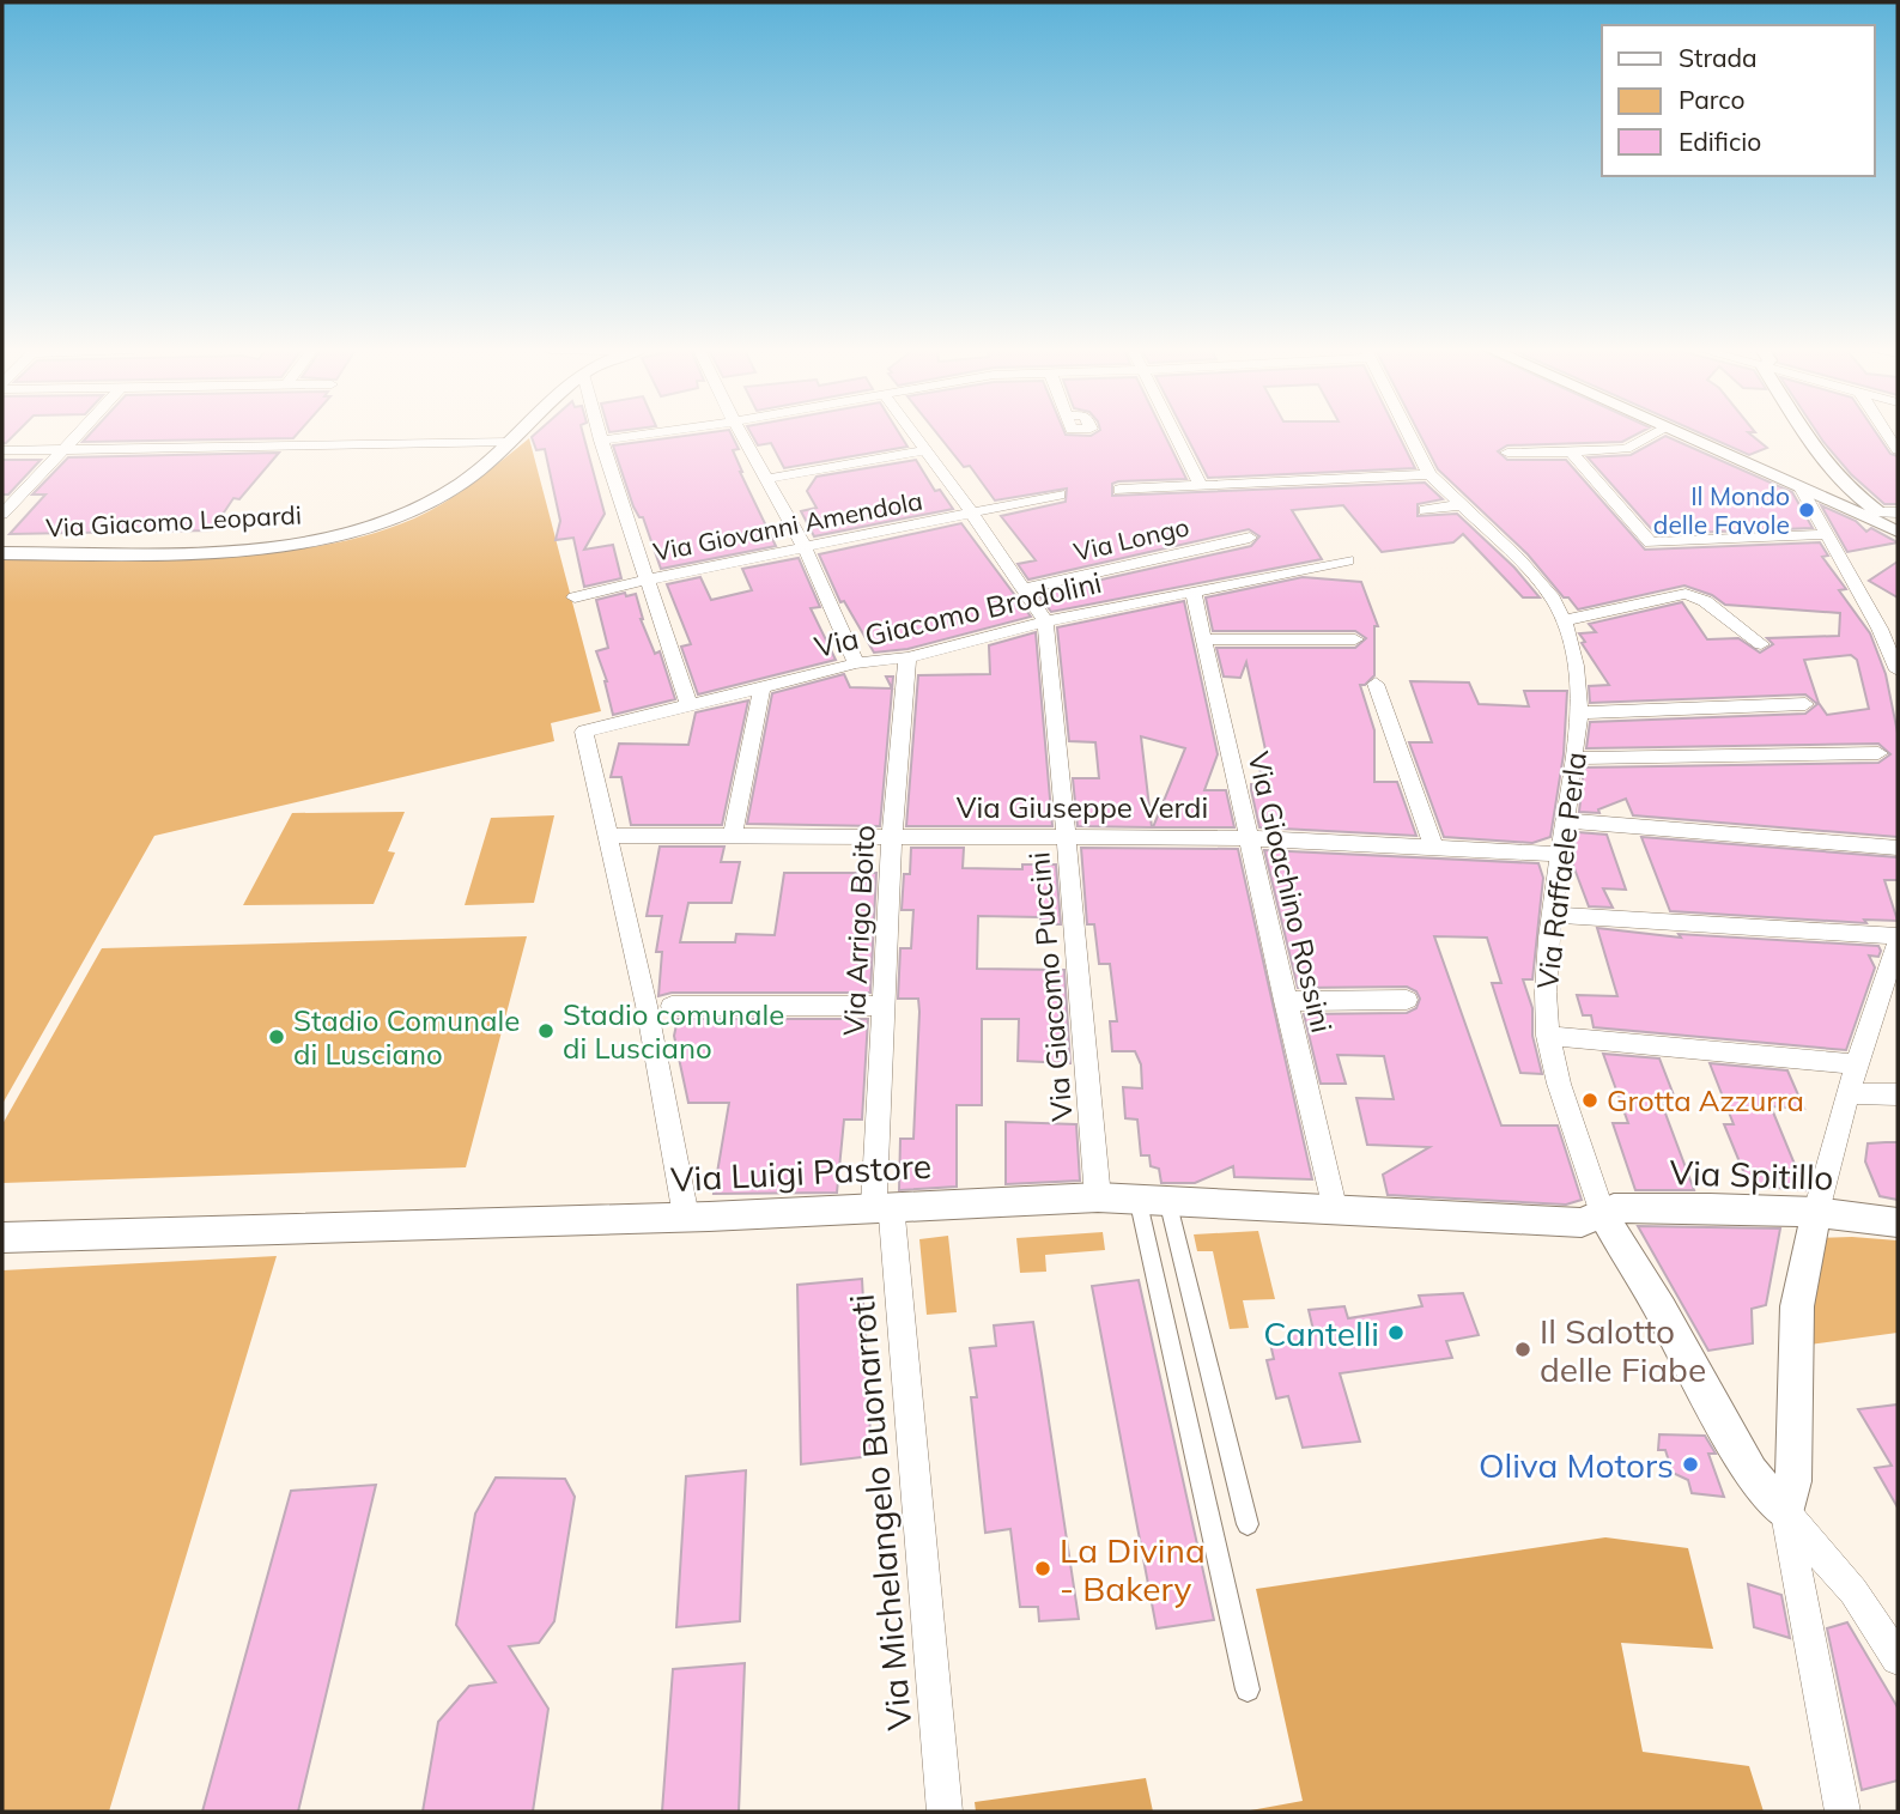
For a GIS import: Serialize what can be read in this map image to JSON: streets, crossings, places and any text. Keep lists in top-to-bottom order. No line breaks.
{"streets":{"street":["Via Giacomo Leopardi","Via Giovanni Amendola","Via Longo","Via Giacomo Brodolini","Via Giuseppe Verdi","Via Raffaele Perla","Via Gioachino Rossini","Via Arrigo Boito","Via Giacomo Puccini","Via Luigi Pastore","Via Spitillo","Via Michelangelo Buonarroti"]},"crossings":[["Via Giacomo Brodolini","Via Giuseppe Verdi"],["Via Giacomo Brodolini","Via Gioachino Rossini"],["Via Giacomo Brodolini","Via Arrigo Boito"],["Via Giacomo Brodolini","Via Giacomo Puccini"],["Via Giuseppe Verdi","Via Raffaele Perla"],["Via Giuseppe Verdi","Via Gioachino Rossini"],["Via Giuseppe Verdi","Via Arrigo Boito"],["Via Giuseppe Verdi","Via Giacomo Puccini"],["Via Raffaele Perla","Via Luigi Pastore"],["Via Raffaele Perla","Via Spitillo"],["Via Gioachino Rossini","Via Luigi Pastore"],["Via Arrigo Boito","Via Luigi Pastore"],["Via Arrigo Boito","Via Michelangelo Buonarroti"],["Via Giacomo Puccini","Via Luigi Pastore"],["Via Luigi Pastore","Via Spitillo"],["Via Luigi Pastore","Via Michelangelo Buonarroti"]],"places":["Il Mondo delle Favole","Stadio comunale di Lusciano","Stadio Comunale di Lusciano","Grotta Azzurra","Cantelli","Il Salotto delle Fiabe","Oliva Motors","La Divina - Bakery"],"legend":["Strada","Parco","Edificio"]}
